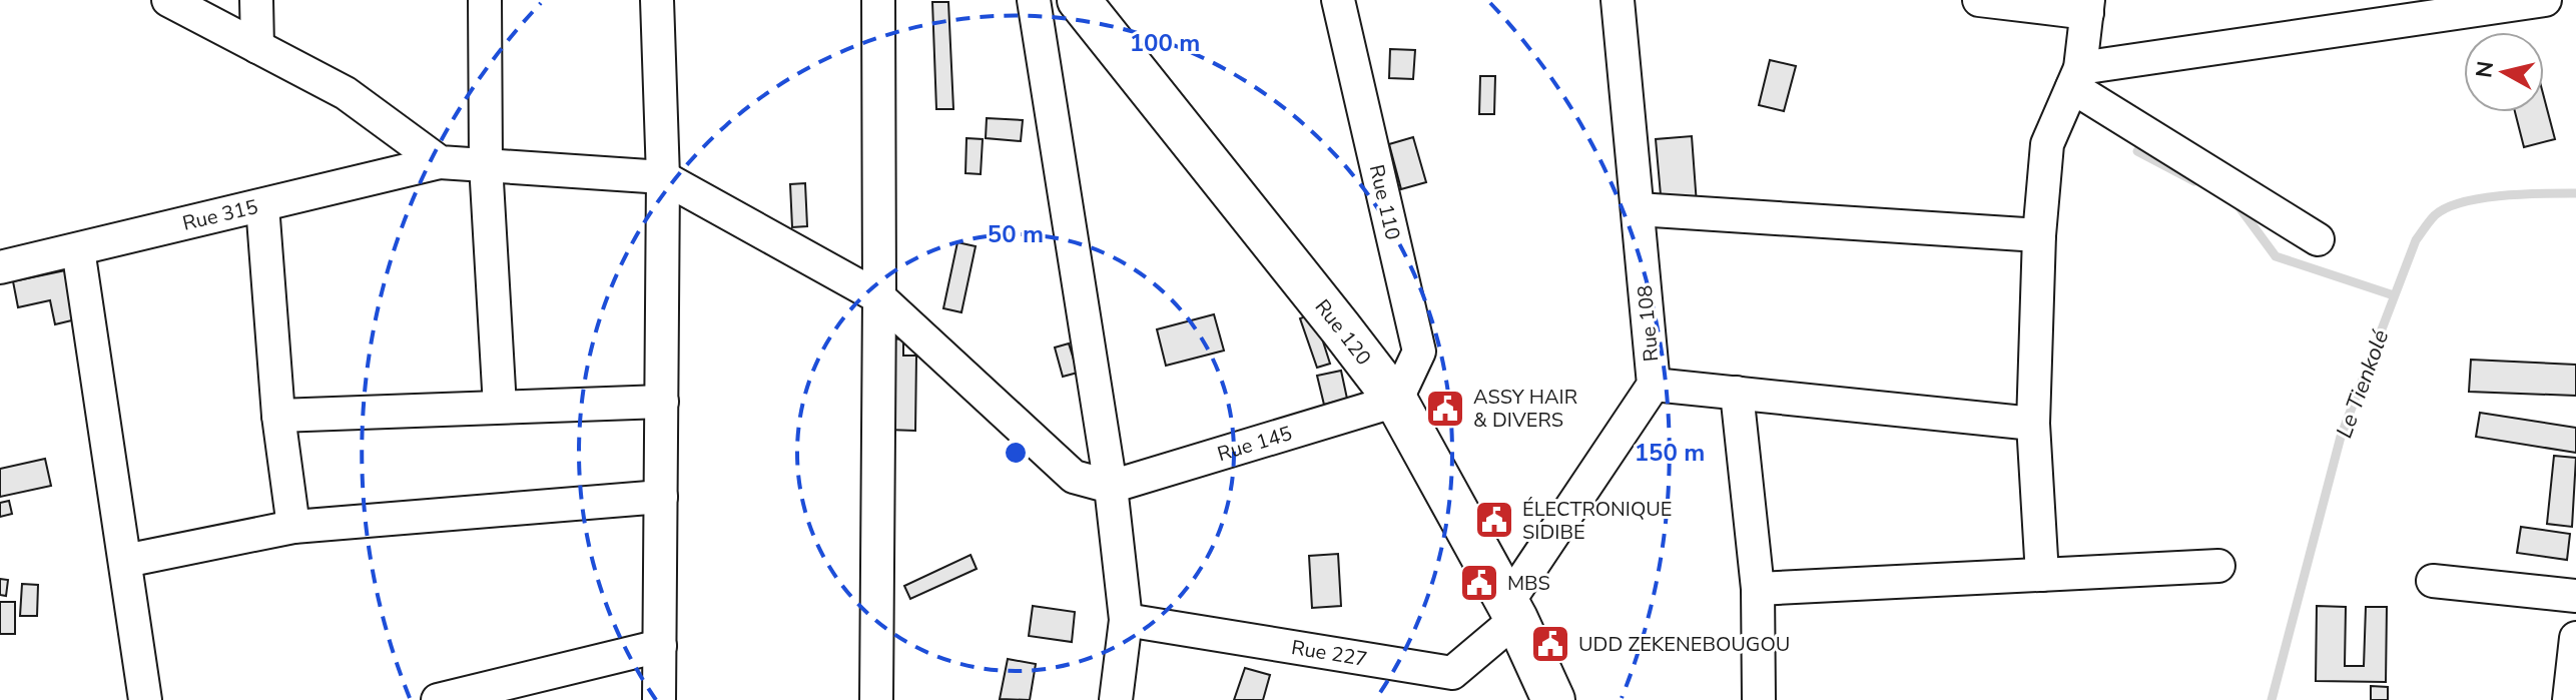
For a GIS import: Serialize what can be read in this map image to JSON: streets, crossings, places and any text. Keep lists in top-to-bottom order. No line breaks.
{"streets":{"main road":["Rue 120"],"street":["Rue 110","Rue 315","Rue 108","Rue 145","Rue 227"]},"crossings":[["Rue 110","Rue 120"],["Rue 110","Rue 145"],["Rue 108","Rue 120"],["Rue 108","Rue 227"],["Rue 120","Rue 145"],["Rue 120","Rue 227"]],"water":["Le Tienkolé"],"places":{"public building":["ASSY HAIR & DIVERS","ÉLECTRONIQUE SIDIBE","MBS","UDD ZEKENEBOUGOU"]},"north":"left","rings":["100 m","50 m","150 m"]}
